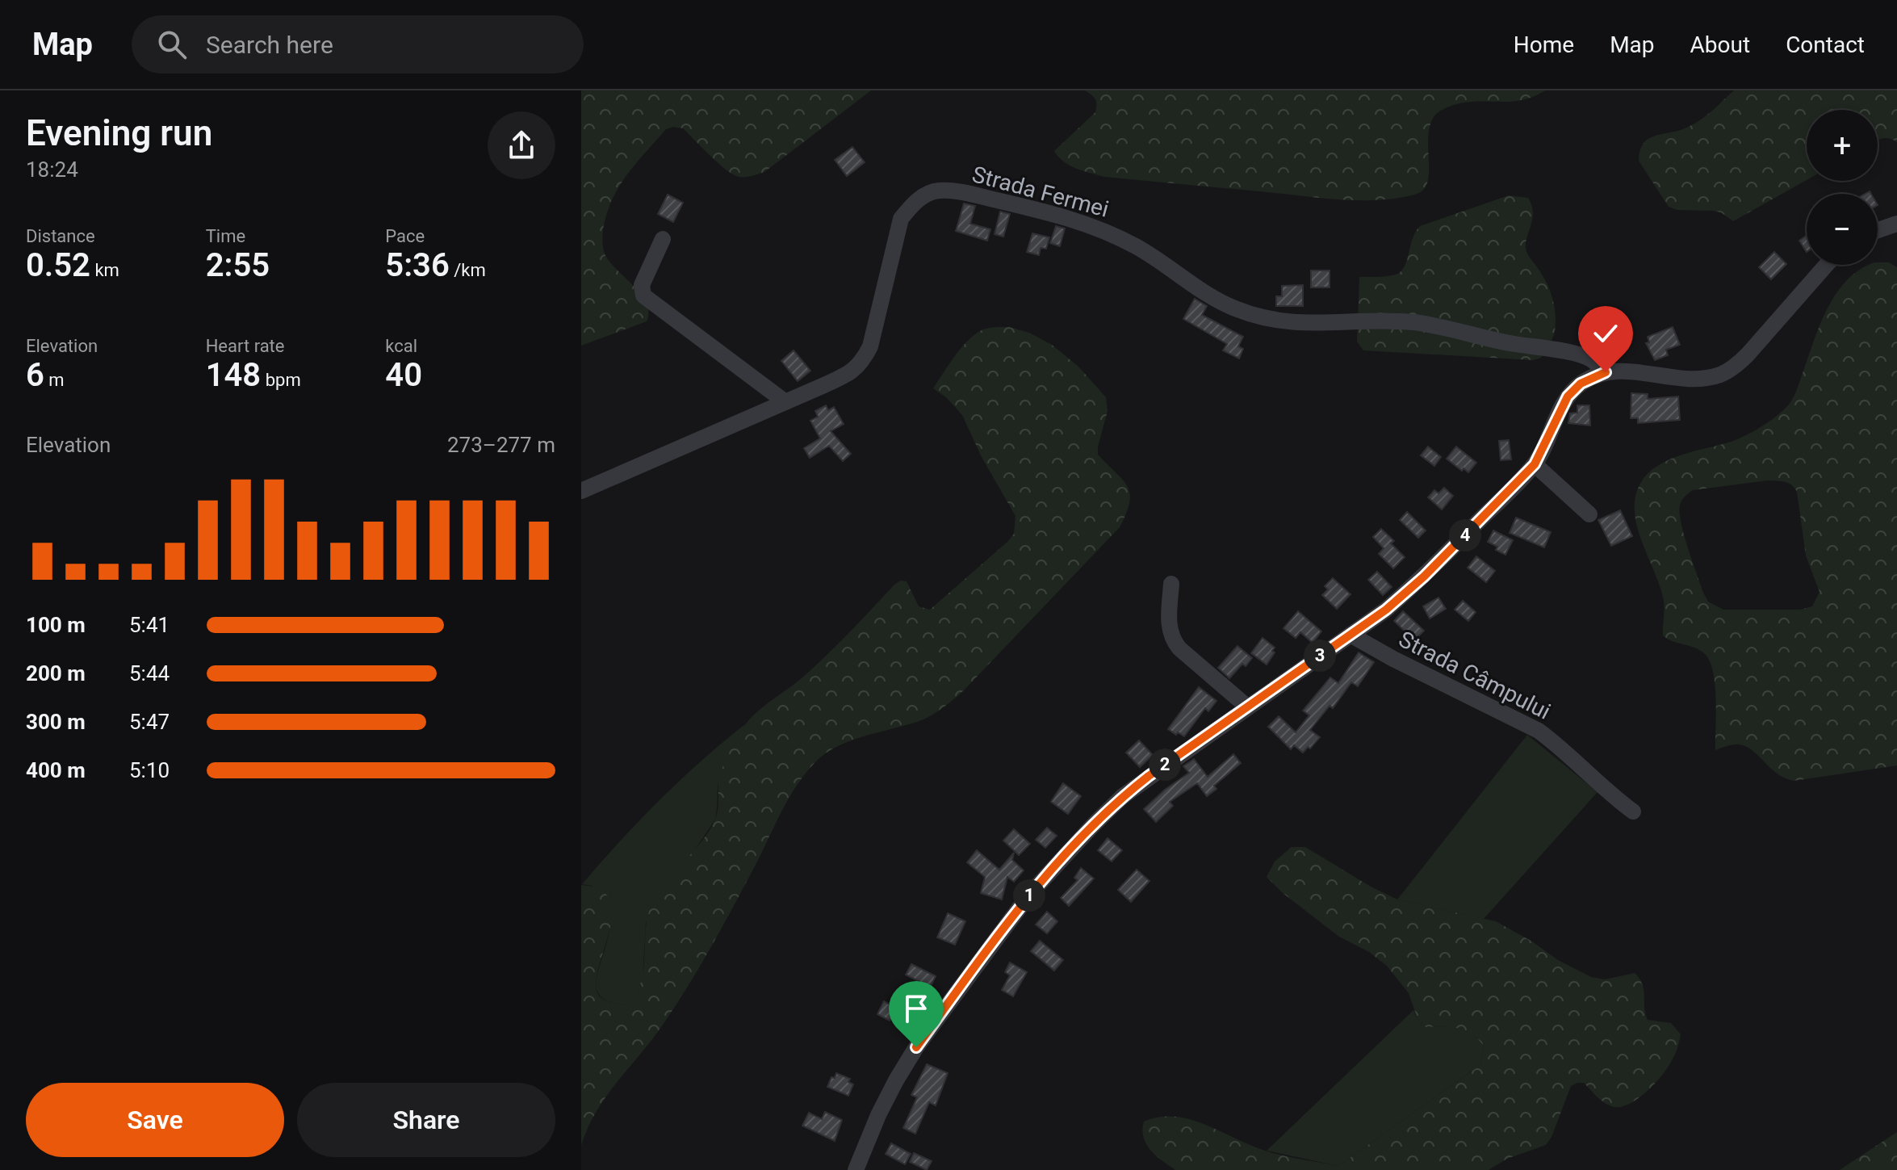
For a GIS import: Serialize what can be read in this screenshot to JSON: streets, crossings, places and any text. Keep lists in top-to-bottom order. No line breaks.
{"streets":{"street":["Strada Fermei","Strada Câmpului"]},"page":{"header":"Map","search":"Search here","nav":["Home","Map","About","Contact"],"heading":["Evening run","18:24"],"map_buttons":["+","−"],"stats":[["Distance","0.52 km"],["Time","2:55"],["Pace","5:36 /km"],["Elevation","6 m"],["Heart rate","148 bpm"],["kcal","40"]],"chart":["Elevation","273–277 m"],"pins":["4","3","2","1"],"list":[{"name":"100 m","note":"5:41"},{"name":"200 m","note":"5:44"},{"name":"300 m","note":"5:47"},{"name":"400 m","note":"5:10"}],"buttons":["Save","Share"]}}
